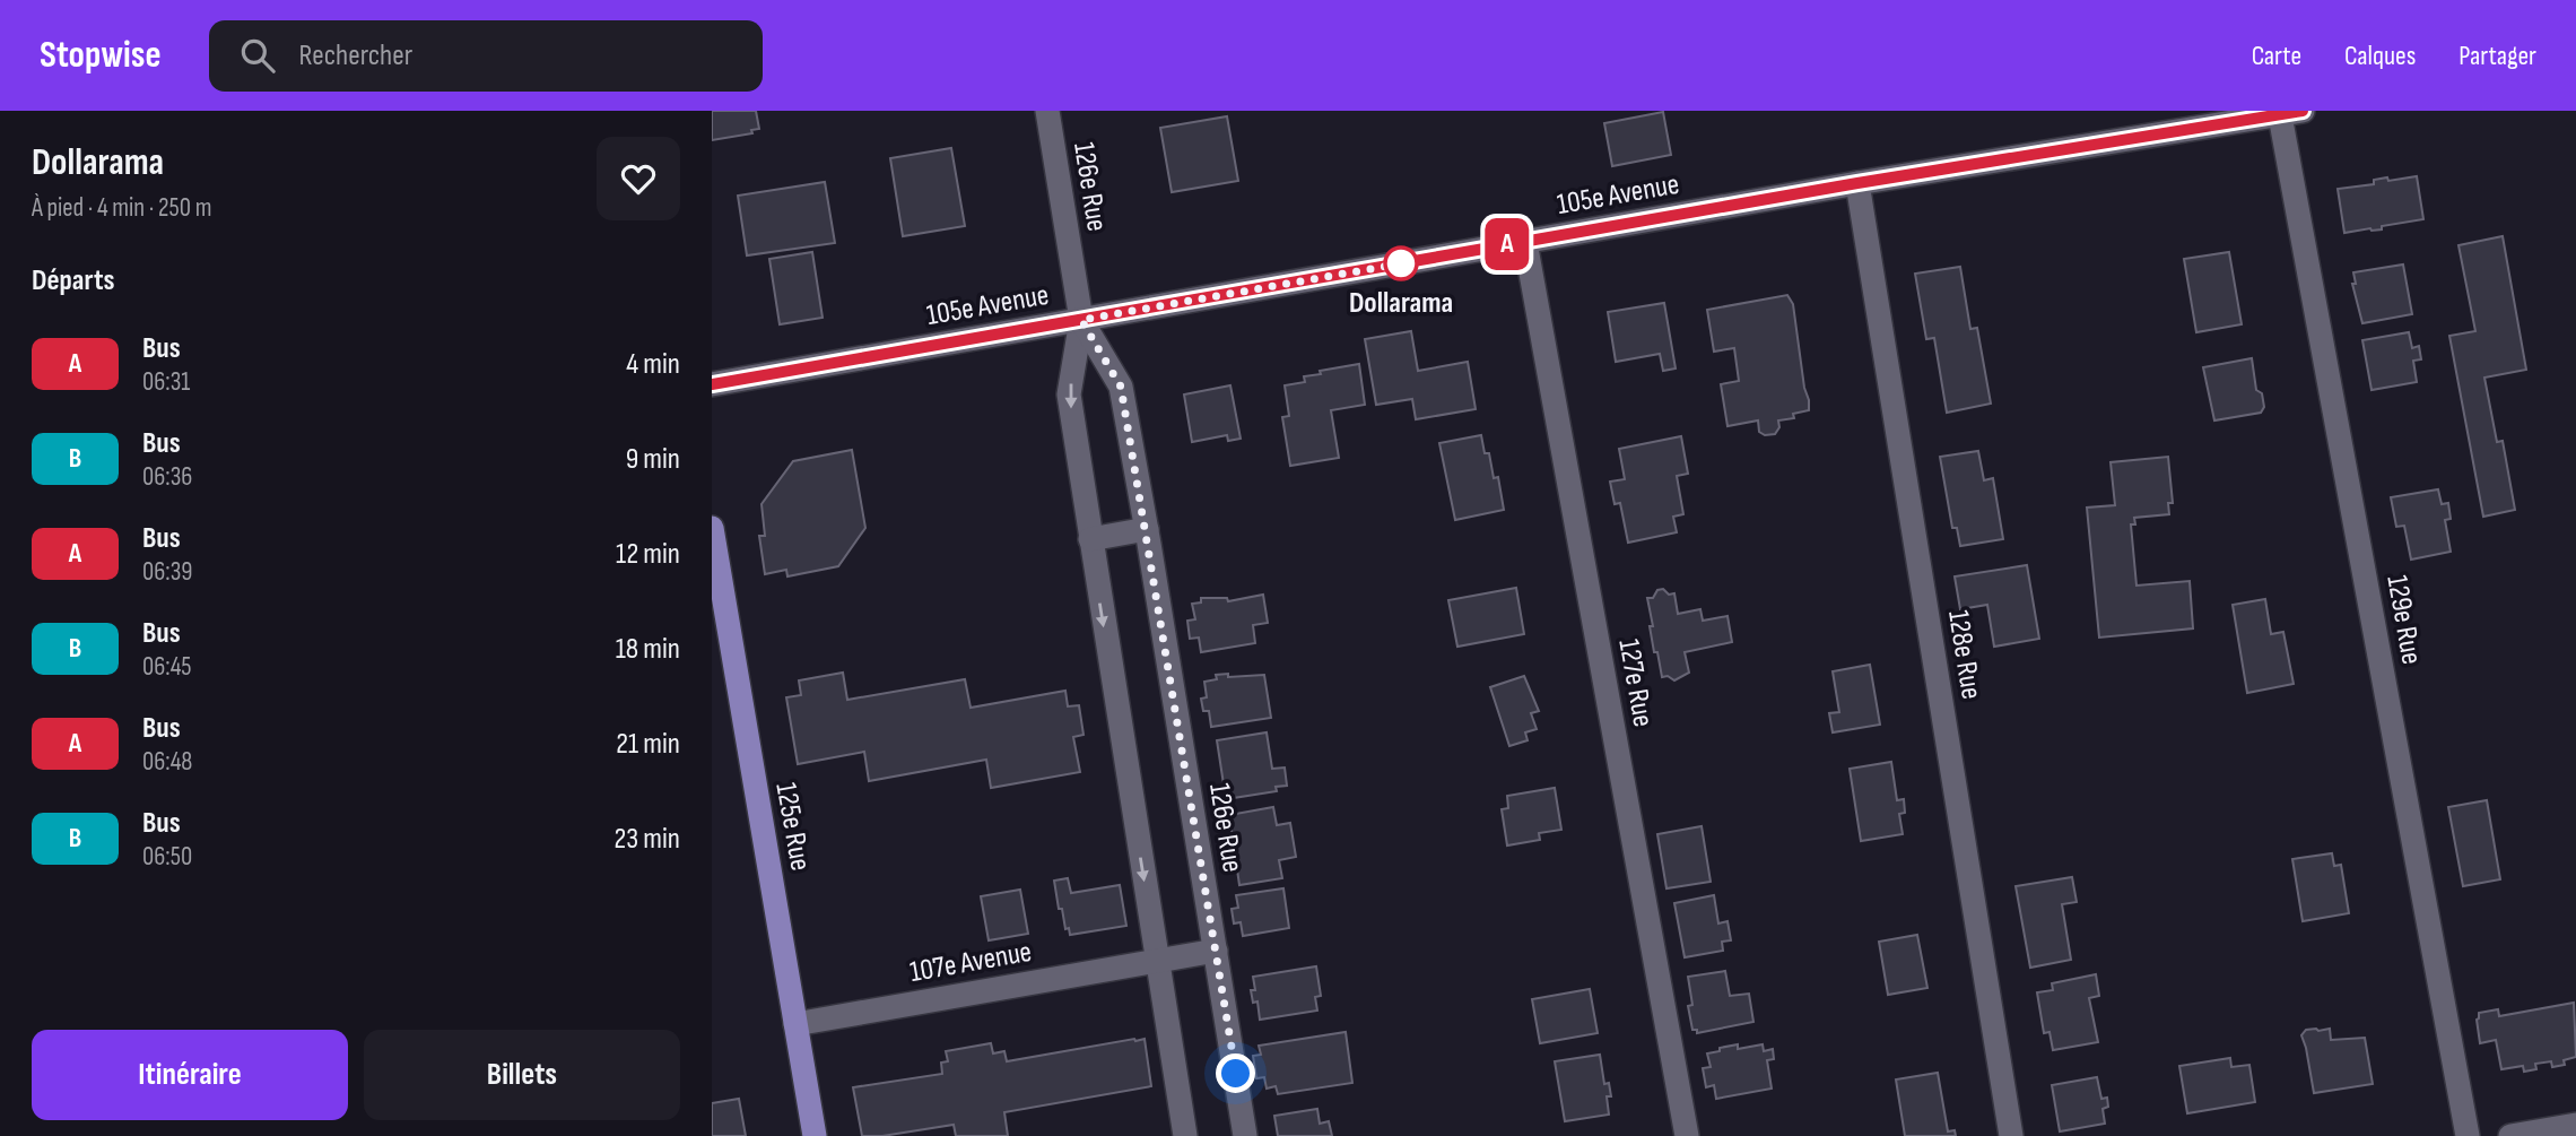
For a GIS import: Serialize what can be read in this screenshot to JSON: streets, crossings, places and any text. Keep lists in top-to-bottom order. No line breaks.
{"streets":{"main road":["125e Rue"],"street":["126e Rue","105e Avenue","129e Rue","128e Rue","127e Rue","107e Avenue"]},"crossings":[["126e Rue","105e Avenue"],["126e Rue","107e Avenue"],["105e Avenue","129e Rue"],["105e Avenue","128e Rue"],["105e Avenue","127e Rue"],["125e Rue","107e Avenue"]],"places":["Dollarama"],"lines":["bus line A"],"page":{"header":"Stopwise","search":"Rechercher","nav":["Carte","Calques","Partager"],"heading":[["Dollarama","À pied · 4 min · 250 m"],"Départs"],"on_map":"A","list":[{"mark":"A","name":"Bus","note":"06:31","value":"4 min"},{"mark":"B","name":"Bus","note":"06:36","value":"9 min"},{"mark":"A","name":"Bus","note":"06:39","value":"12 min"},{"mark":"B","name":"Bus","note":"06:45","value":"18 min"},{"mark":"A","name":"Bus","note":"06:48","value":"21 min"},{"mark":"B","name":"Bus","note":"06:50","value":"23 min"}],"buttons":["Itinéraire","Billets"]}}
